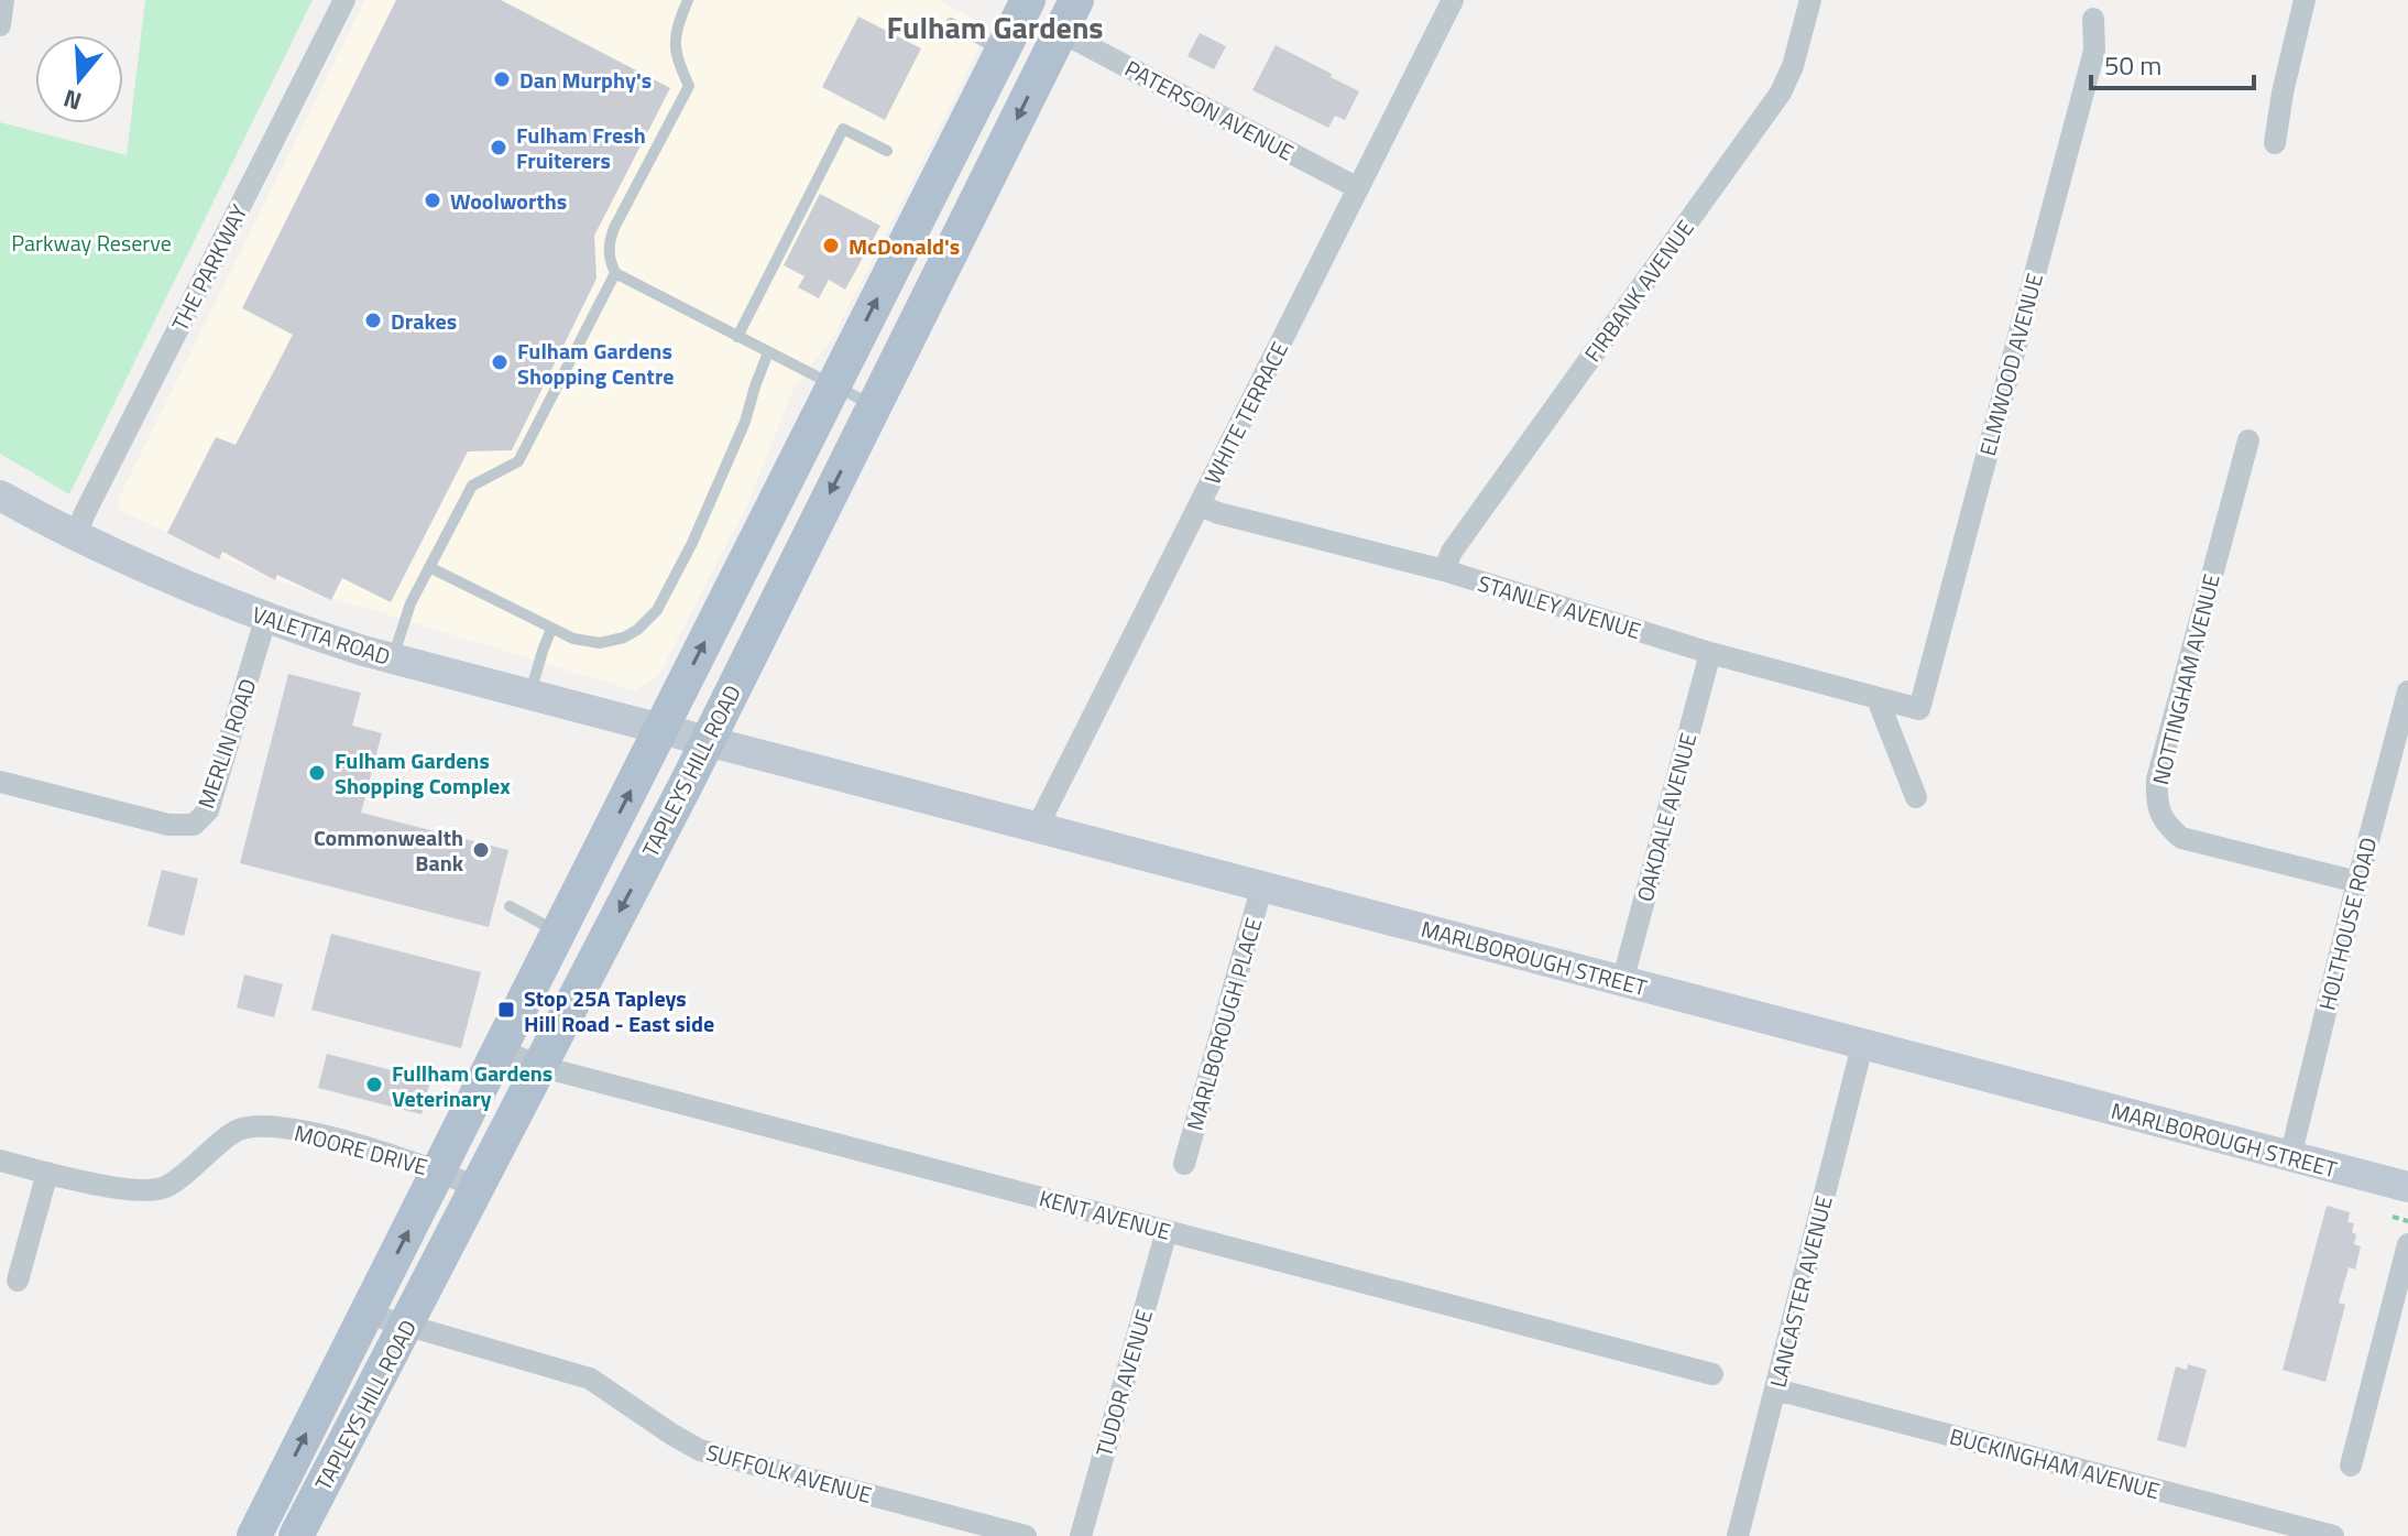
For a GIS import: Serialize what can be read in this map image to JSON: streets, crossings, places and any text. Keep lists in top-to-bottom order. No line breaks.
{"streets":{"main road":["TAPLEYS HILL ROAD"],"street":["PATERSON AVENUE","THE PARKWAY","FIRBANK AVENUE","ELMWOOD AVENUE","WHITE TERRACE","STANLEY AVENUE","VALETTA ROAD","NOTTINGHAM AVENUE","MERLIN ROAD","OAKDALE AVENUE","HOLTHOUSE ROAD","MARLBOROUGH STREET","MARLBOROUGH PLACE","MOORE DRIVE","KENT AVENUE","LANCASTER AVENUE","TUDOR AVENUE","BUCKINGHAM AVENUE","SUFFOLK AVENUE"]},"crossings":[["PATERSON AVENUE","WHITE TERRACE"],["PATERSON AVENUE","TAPLEYS HILL ROAD"],["THE PARKWAY","VALETTA ROAD"],["FIRBANK AVENUE","STANLEY AVENUE"],["ELMWOOD AVENUE","STANLEY AVENUE"],["WHITE TERRACE","STANLEY AVENUE"],["WHITE TERRACE","MARLBOROUGH STREET"],["STANLEY AVENUE","OAKDALE AVENUE"],["VALETTA ROAD","MERLIN ROAD"],["VALETTA ROAD","TAPLEYS HILL ROAD"],["VALETTA ROAD","MARLBOROUGH STREET"],["NOTTINGHAM AVENUE","HOLTHOUSE ROAD"],["TAPLEYS HILL ROAD","MARLBOROUGH STREET"],["TAPLEYS HILL ROAD","MOORE DRIVE"],["TAPLEYS HILL ROAD","KENT AVENUE"],["TAPLEYS HILL ROAD","SUFFOLK AVENUE"],["OAKDALE AVENUE","MARLBOROUGH STREET"],["HOLTHOUSE ROAD","MARLBOROUGH STREET"],["MARLBOROUGH STREET","MARLBOROUGH PLACE"],["MARLBOROUGH STREET","LANCASTER AVENUE"],["KENT AVENUE","TUDOR AVENUE"],["LANCASTER AVENUE","BUCKINGHAM AVENUE"]],"districts":["Fulham Gardens"],"parks":["Parkway Reserve"],"places":{"other":["Dan Murphy's","Fulham Fresh Fruiterers","Woolworths","McDonald's","Drakes","Fulham Gardens Shopping Centre","Fulham Gardens Shopping Complex","Commonwealth Bank","Fullham Gardens Veterinary"],"transit":["Stop 25A Tapleys Hill Road - East side"]},"scale_bar":"50 m","north":"bottom"}
